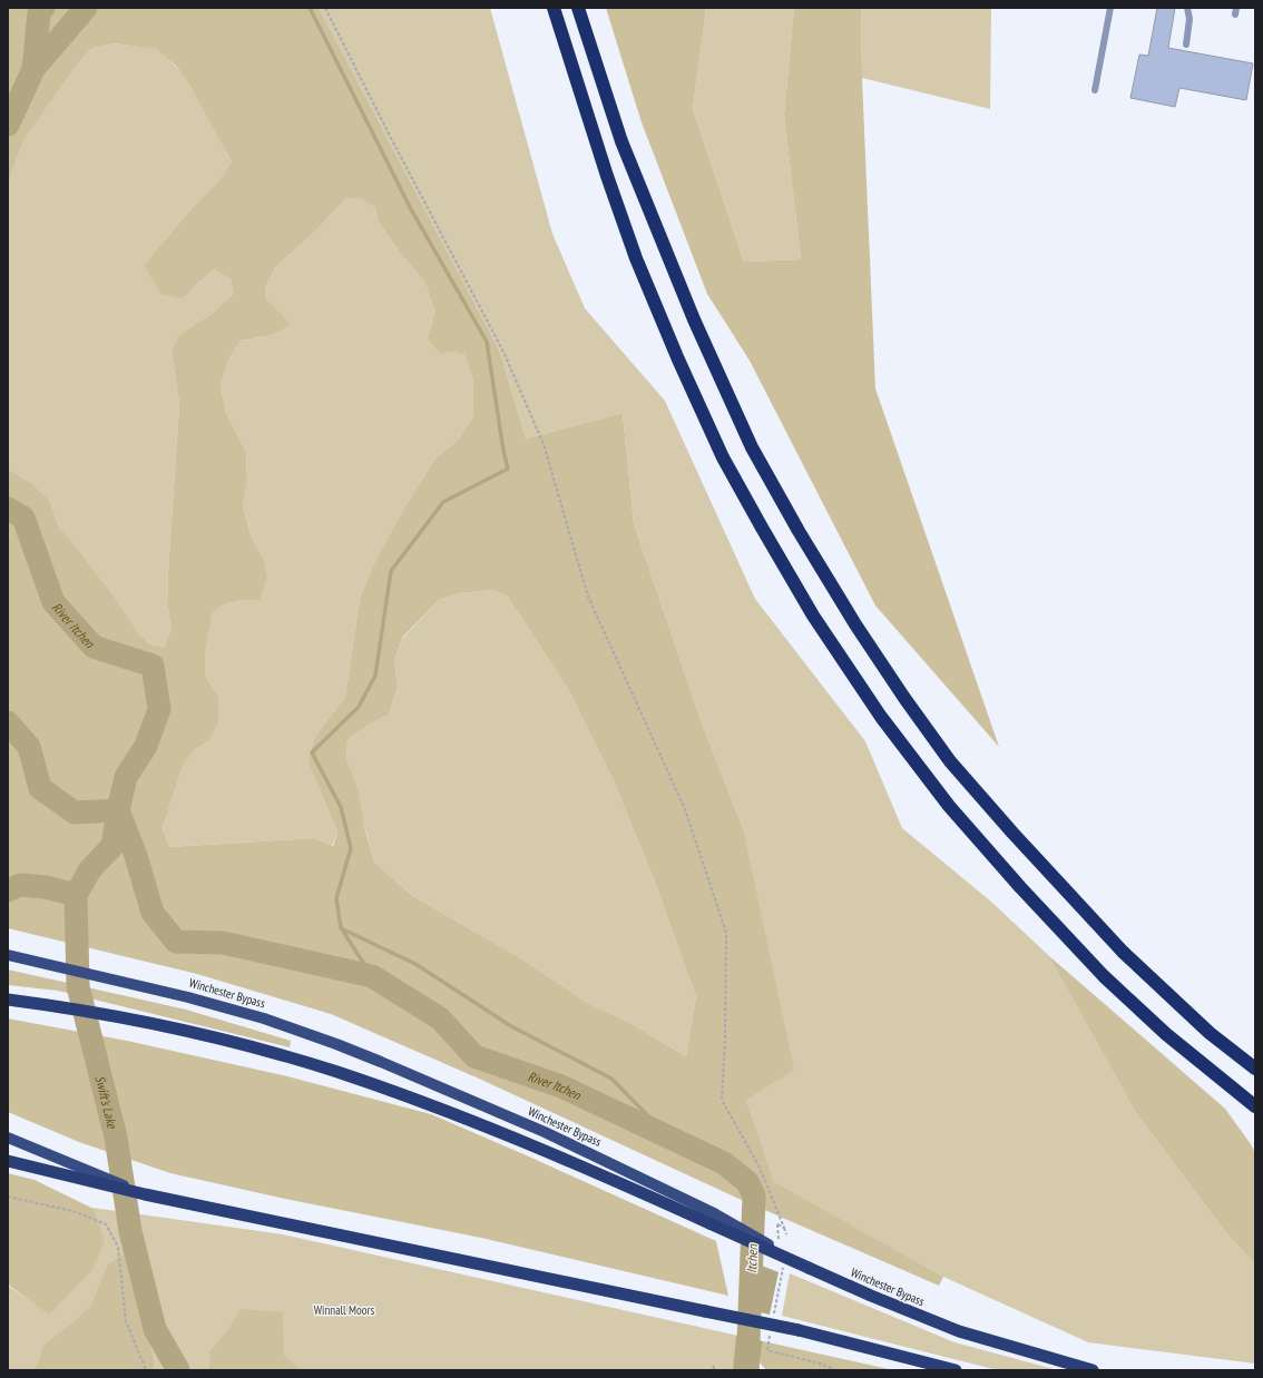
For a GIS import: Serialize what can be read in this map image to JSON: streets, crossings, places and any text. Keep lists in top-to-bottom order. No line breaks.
{"streets":{"highway":["Winchester Bypass"]},"water":["River Itchen","Swift's Lake","Itchen"],"parks":["Winnall Moors"]}
